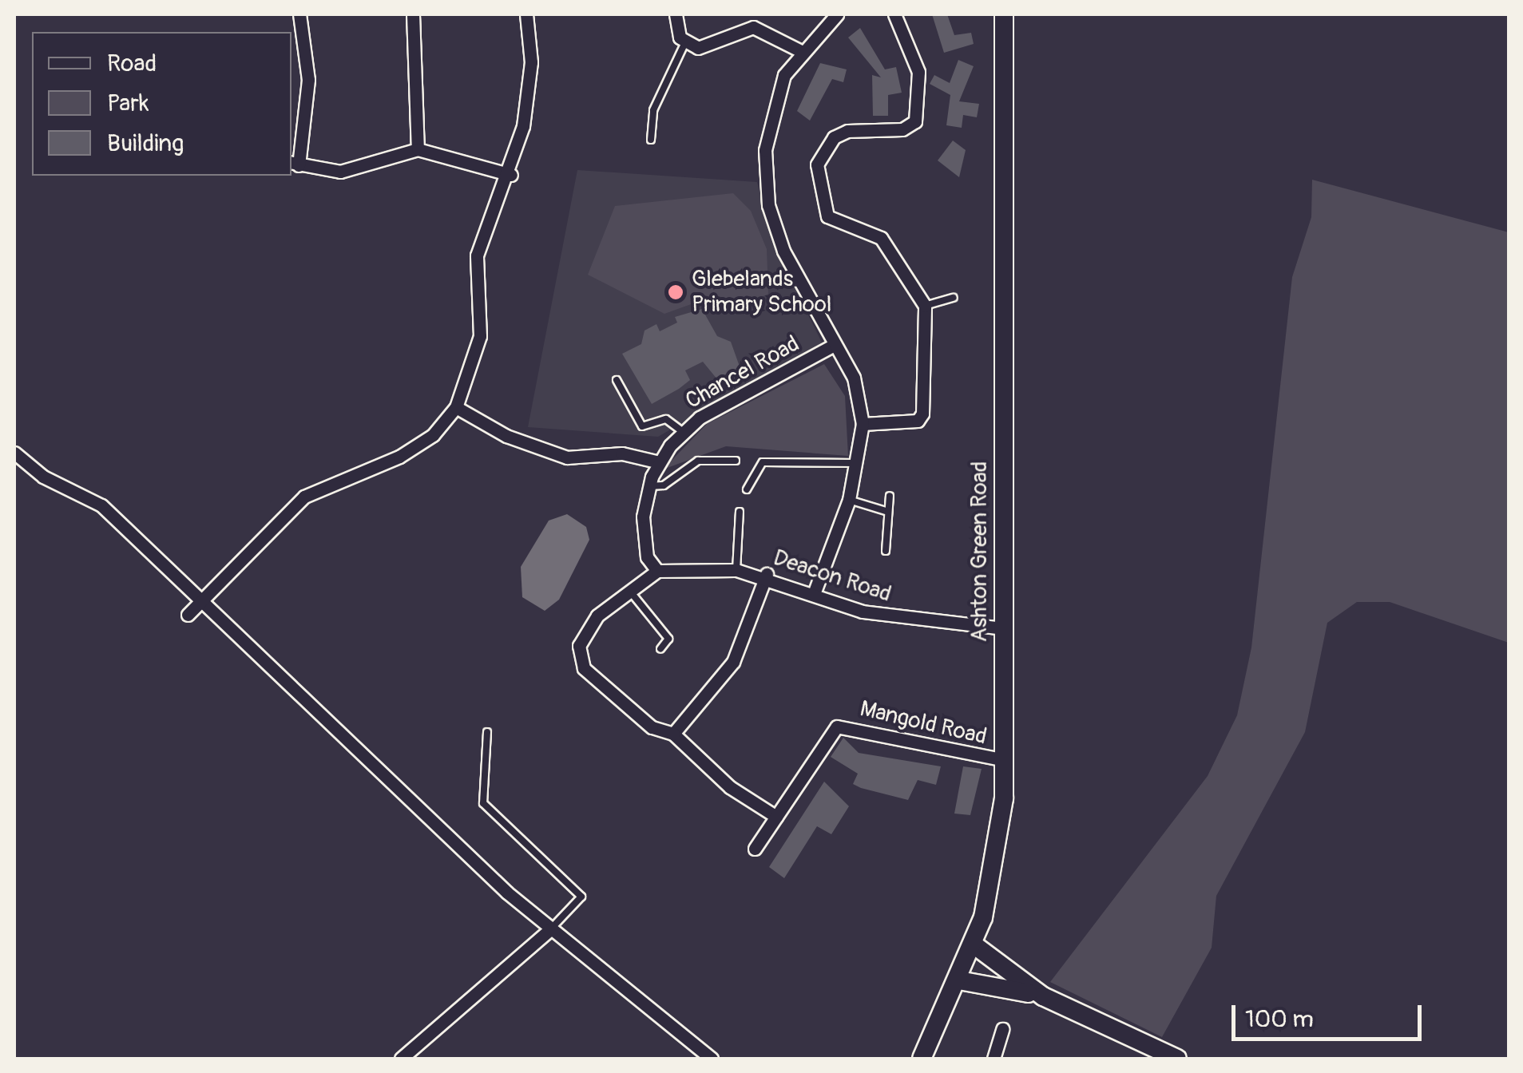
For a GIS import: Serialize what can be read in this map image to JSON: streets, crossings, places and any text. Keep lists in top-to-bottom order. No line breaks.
{"streets":{"street":["Chancel Road","Ashton Green Road","Deacon Road","Mangold Road"]},"crossings":[["Chancel Road","Deacon Road"],["Ashton Green Road","Deacon Road"],["Ashton Green Road","Mangold Road"]],"places":["Glebelands Primary School"],"legend":["Road","Park","Building"],"scale_bar":"100 m"}
